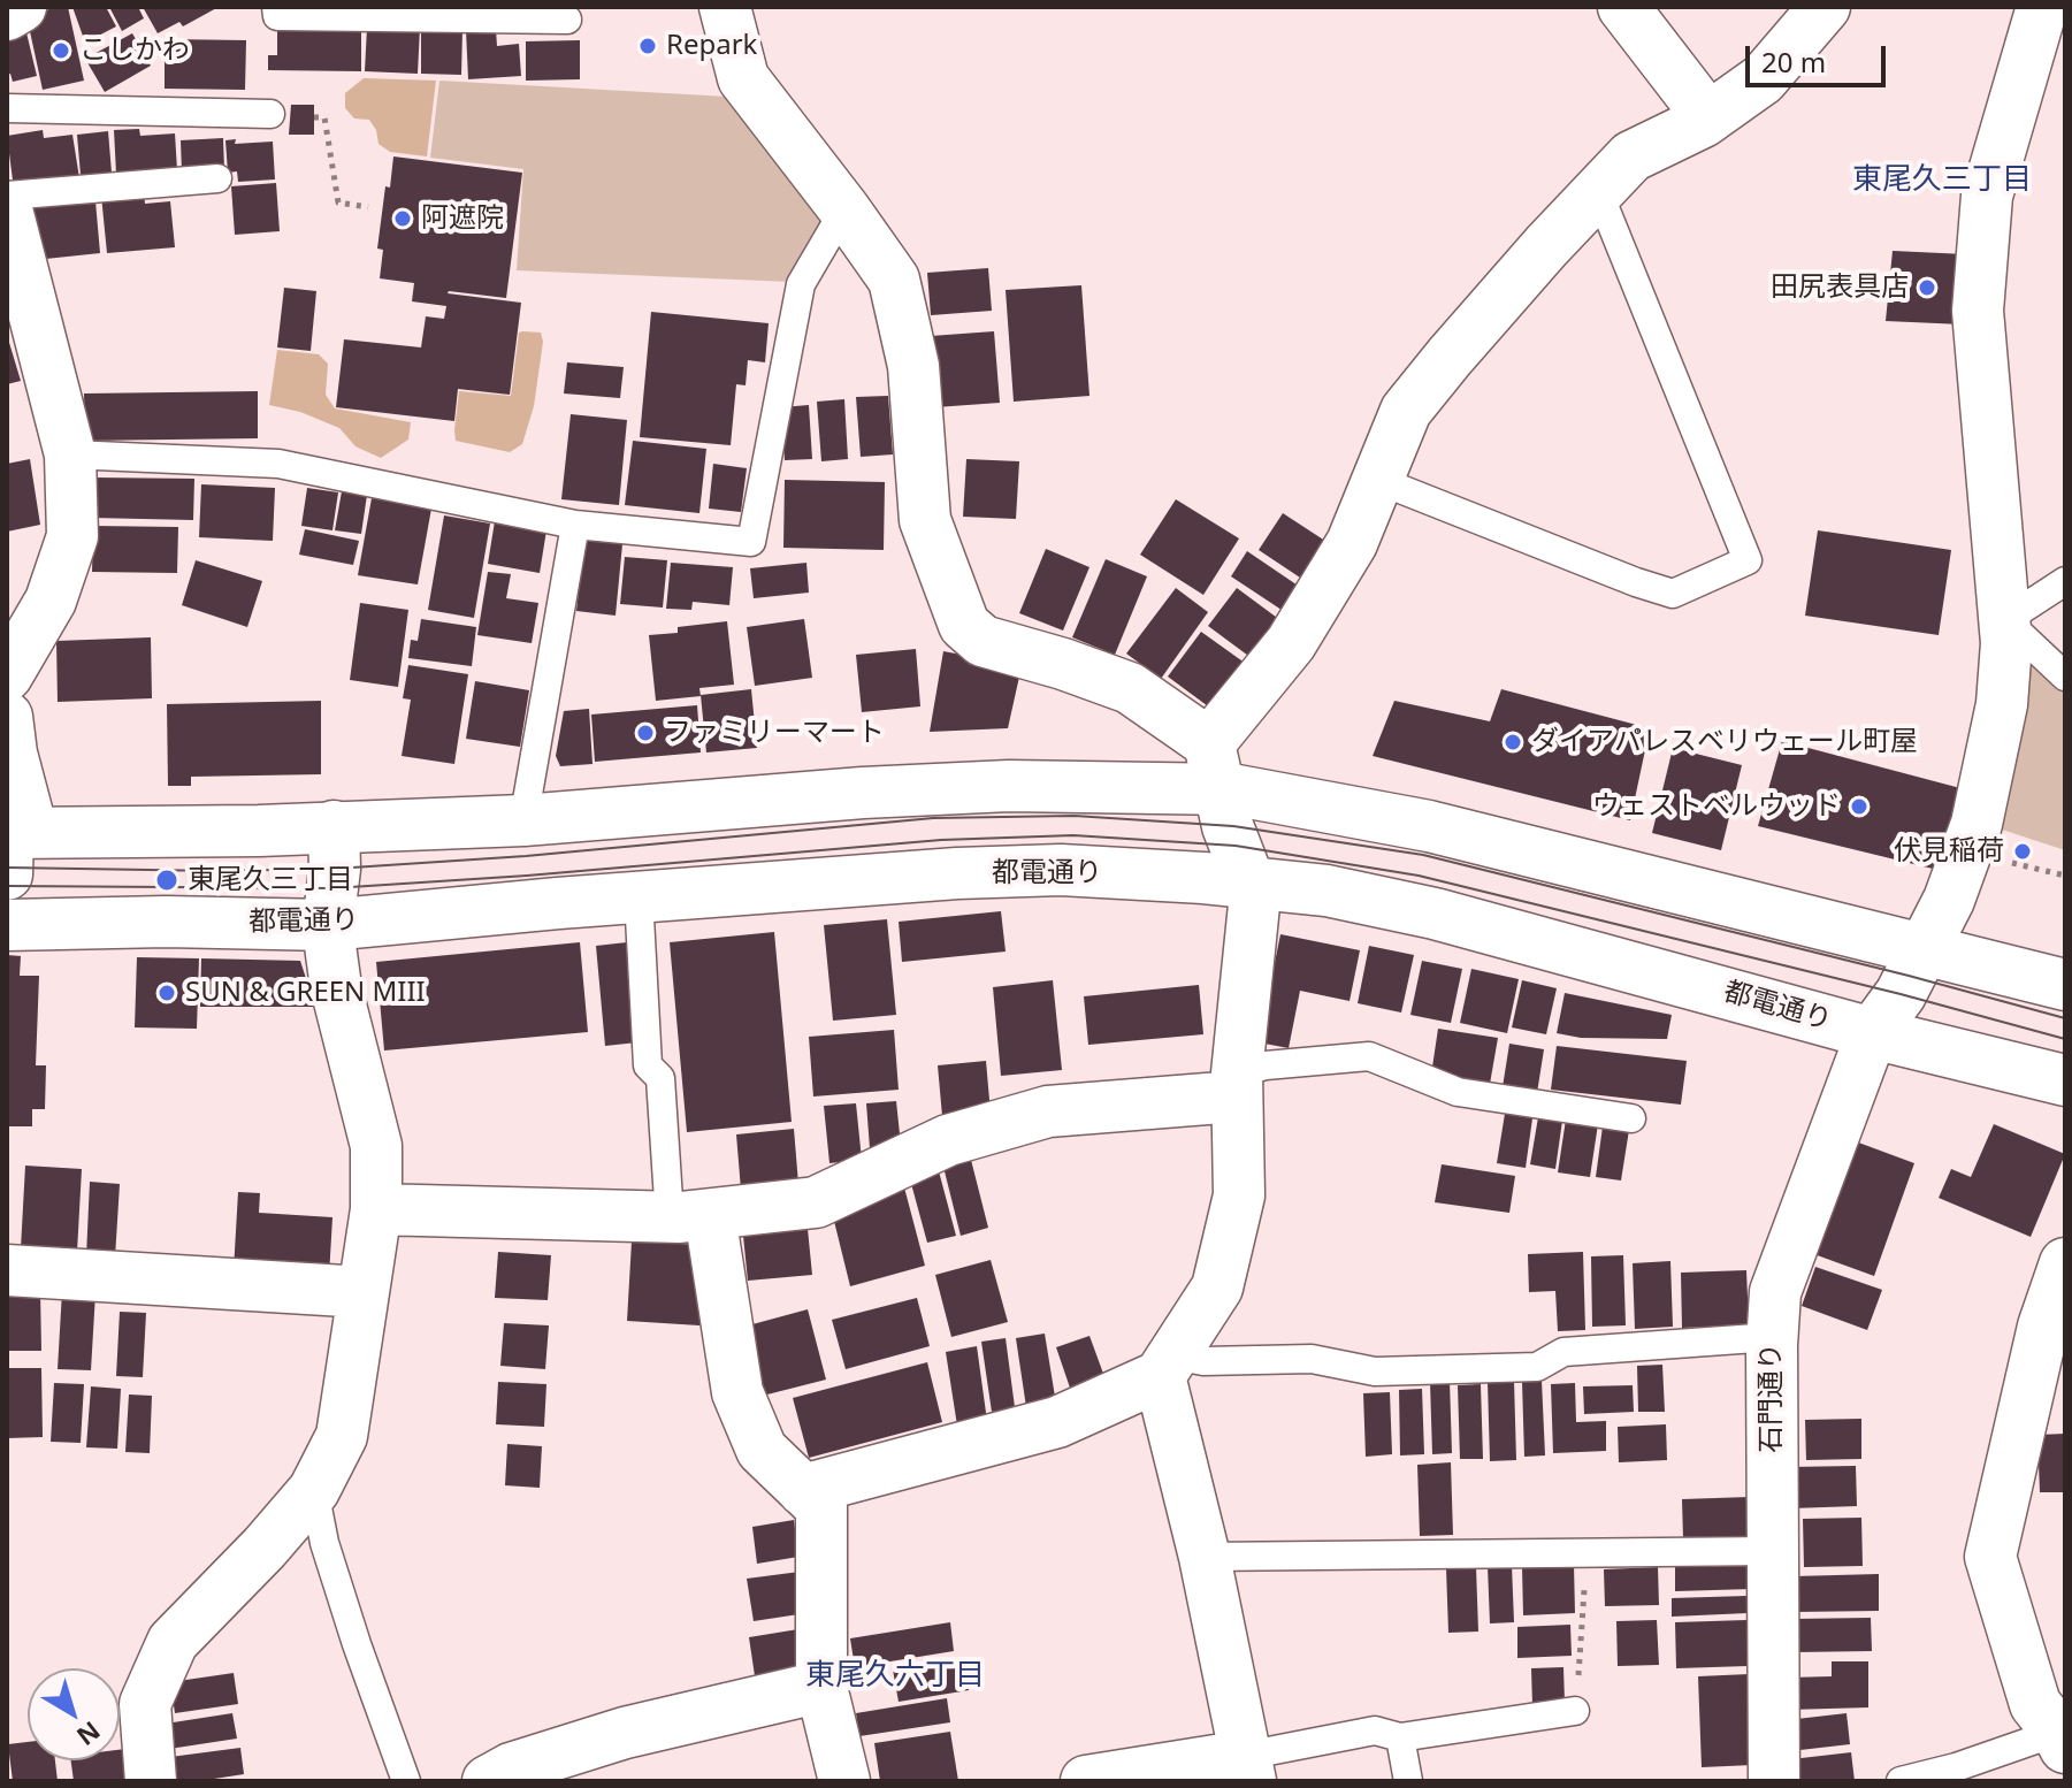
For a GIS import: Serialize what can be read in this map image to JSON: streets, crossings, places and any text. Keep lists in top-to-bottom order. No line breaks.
{"streets":{"street":["都電通り","石門通り"]},"crossings":[["都電通り","石門通り"]],"districts":["東尾久三丁目","東尾久六丁目"],"places":["Repark","こしかわ","阿遮院","田尻表具店","ファミリーマート","ダイアパレスベリウェール町屋","ウェストベルウッド","伏見稲荷","東尾久三丁目","SUN & GREEN MIII"],"scale_bar":"20 m","north":"bottom right"}
